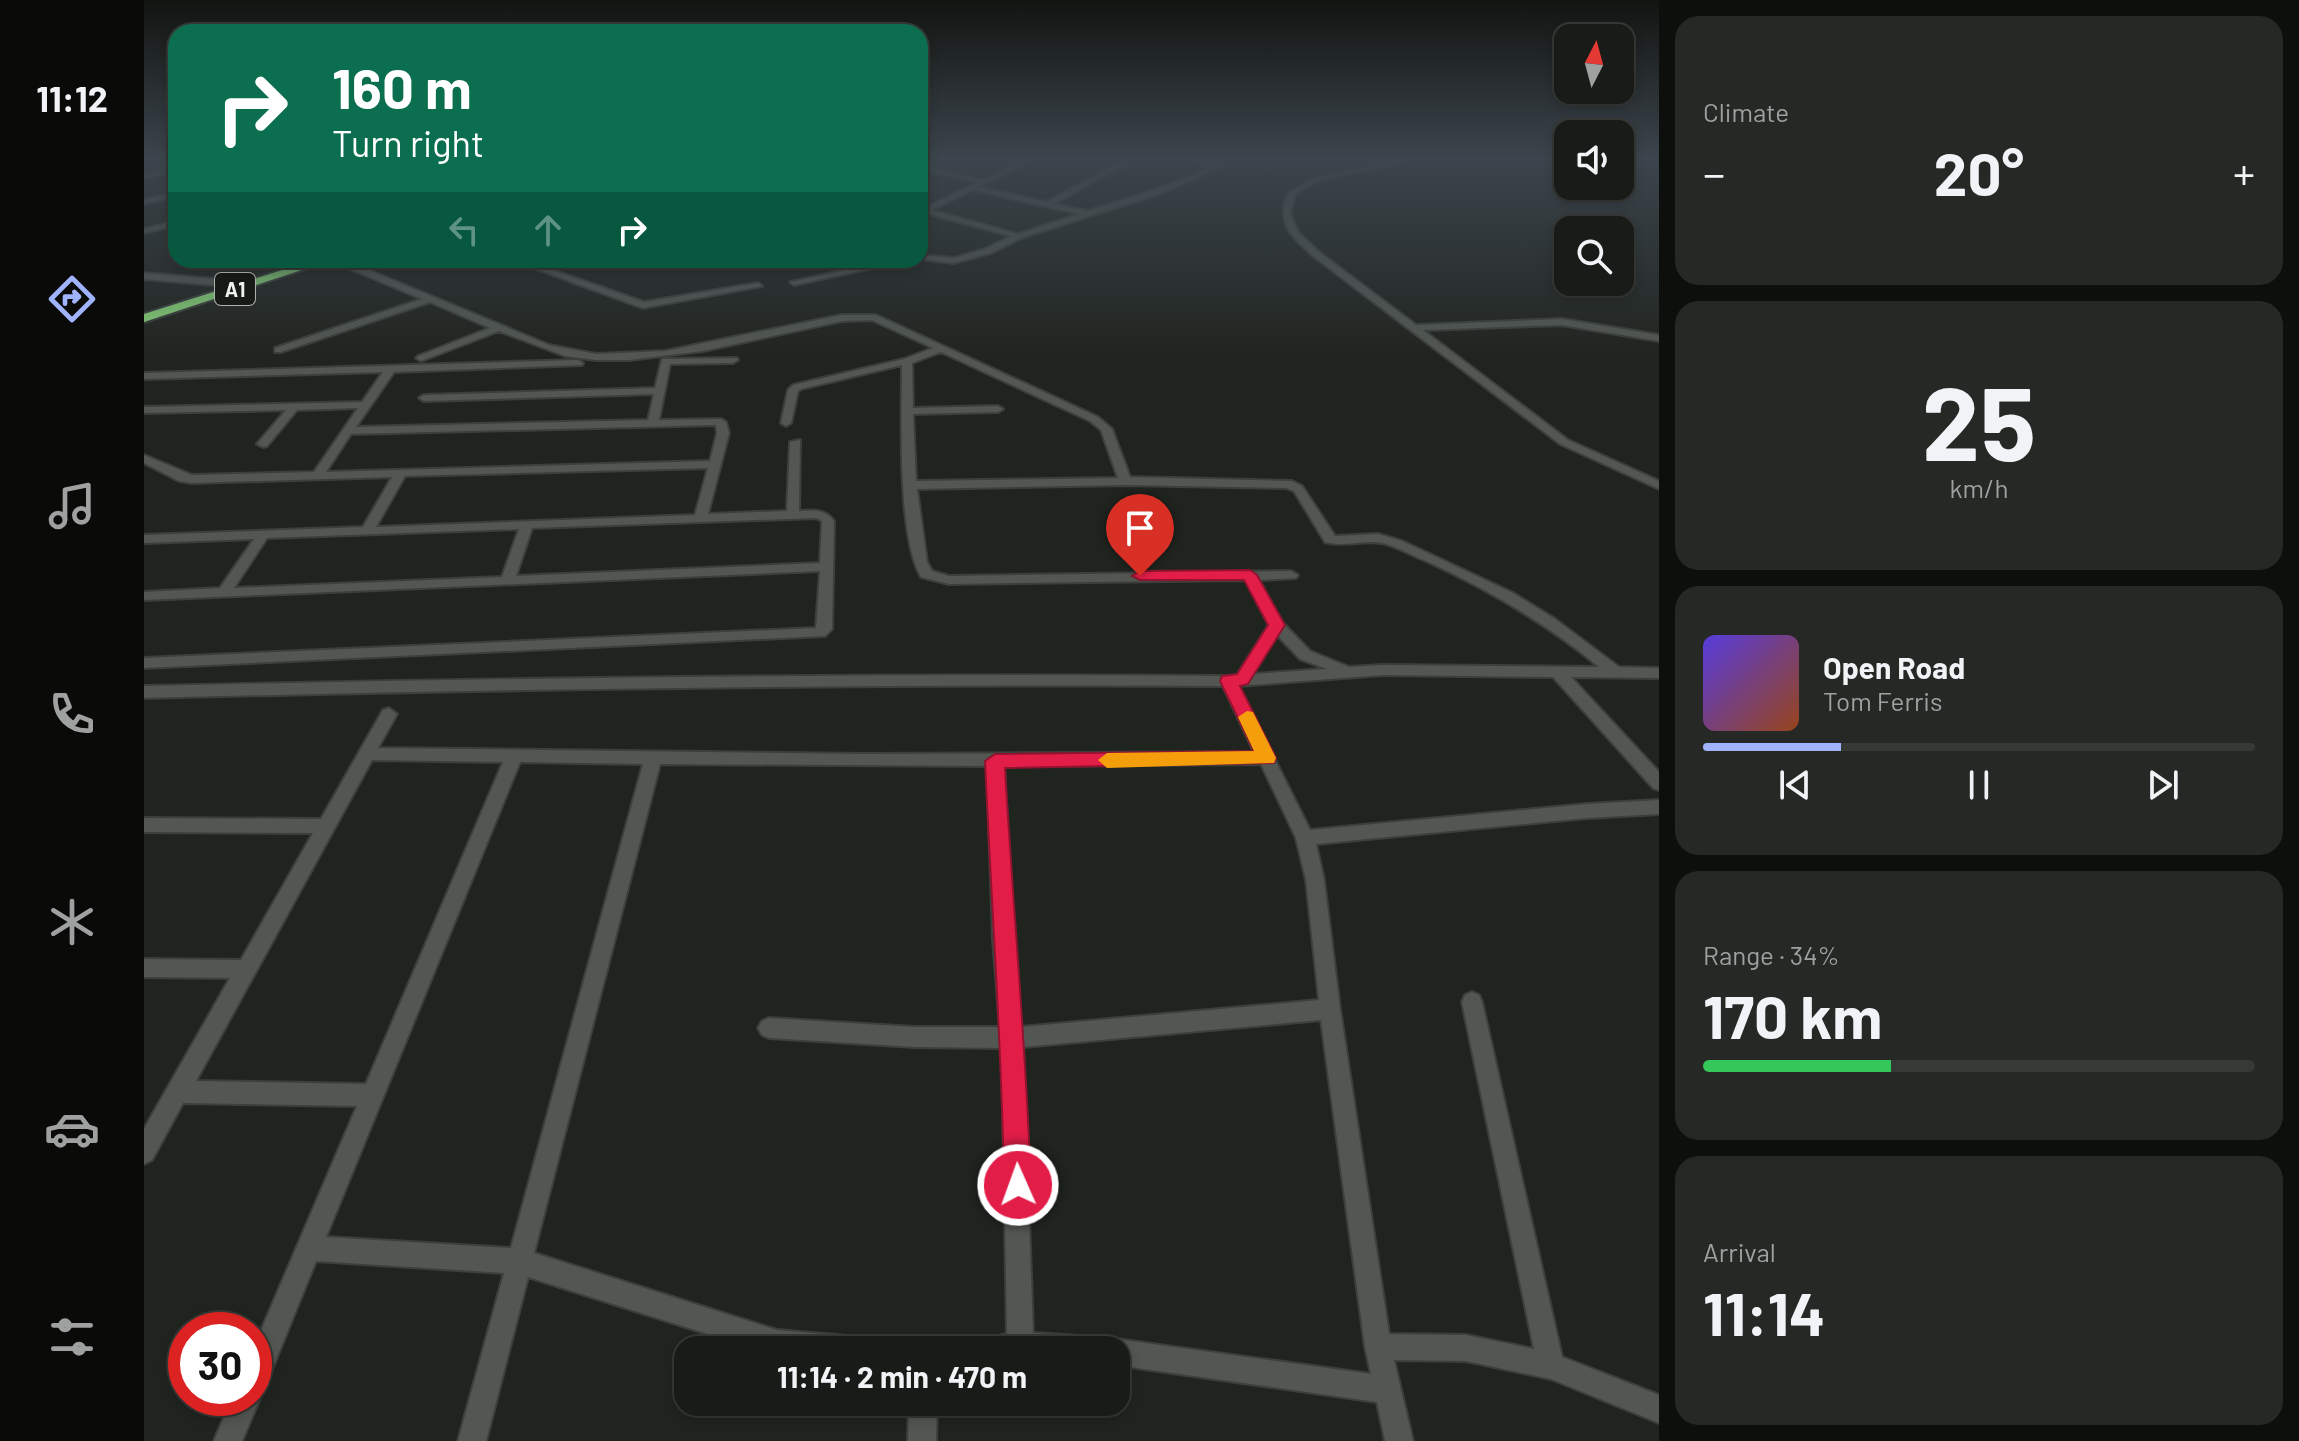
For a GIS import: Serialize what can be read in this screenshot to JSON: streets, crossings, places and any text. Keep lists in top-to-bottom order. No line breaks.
{"streets":{"highway":["A1"]},"north":"top","page":{"tabs":"11:12","tile":["Climate",["25","km/h"],["Range · 34%","170 km"],["Arrival","11:14"]],"turn":["160 m","Turn right"],"heat":["−","20°","+"],"song":["Open Road","Tom Ferris"],"limit":"30","trip":"11:14 · 2 min · 470 m"}}
